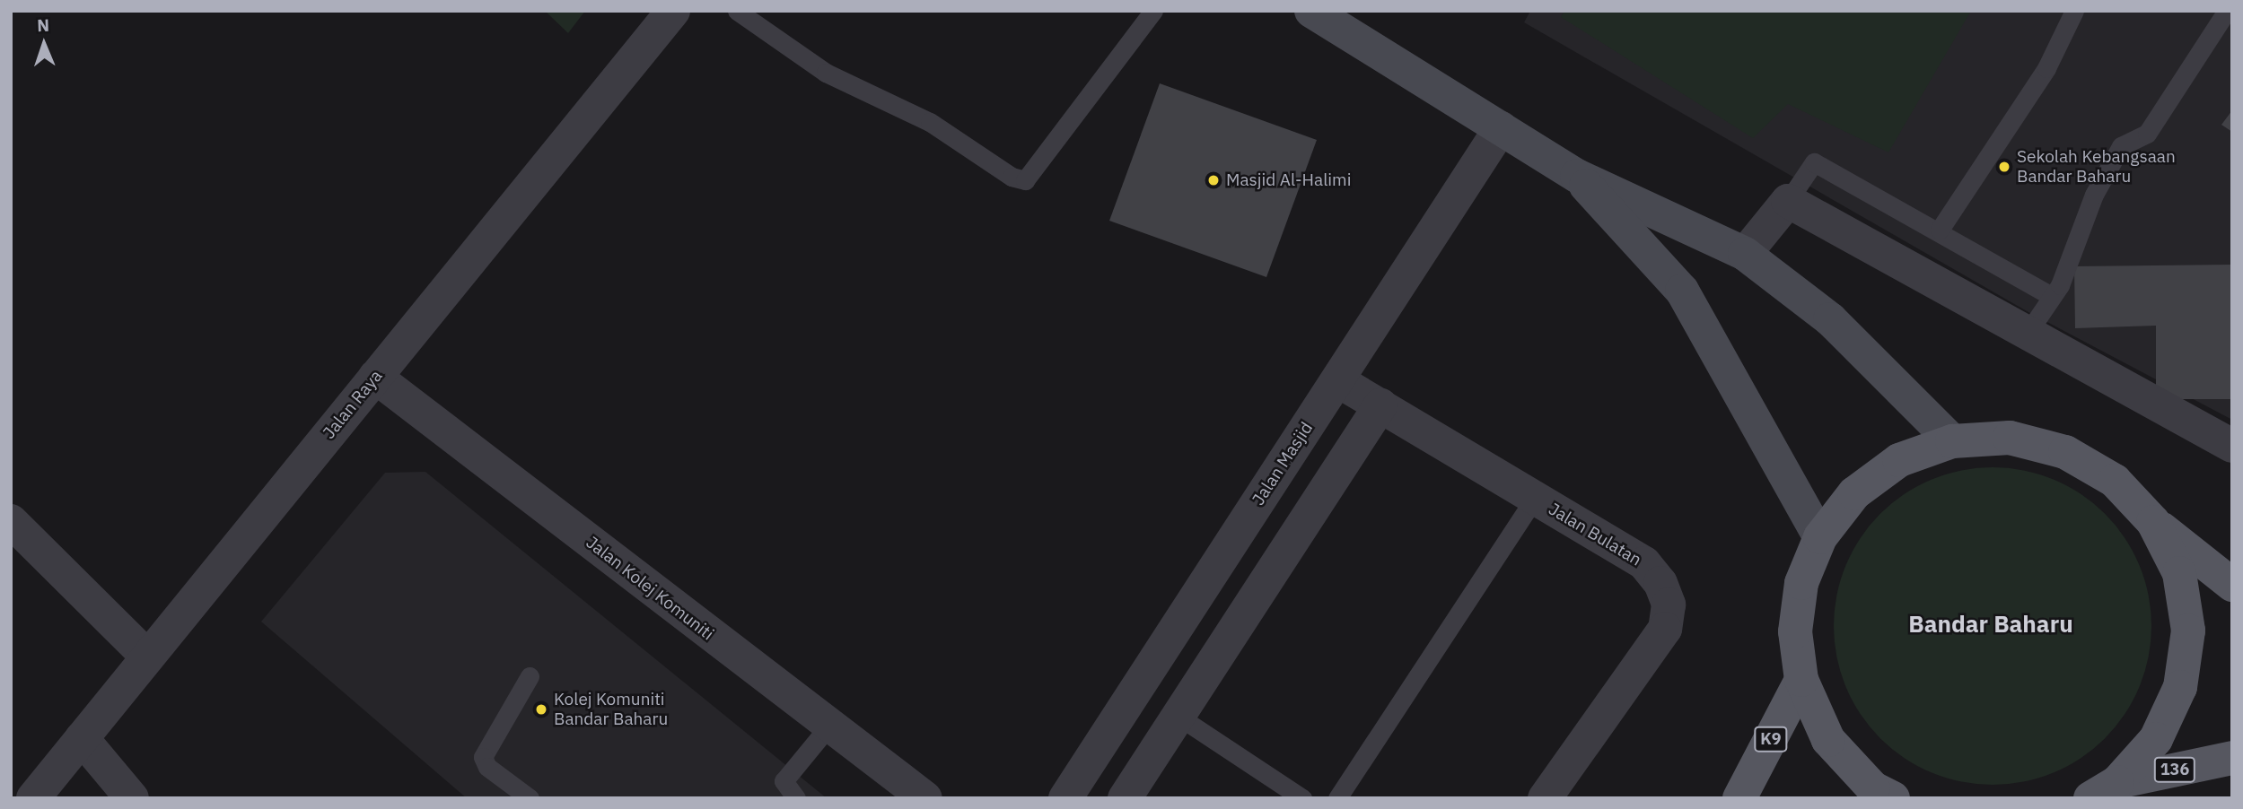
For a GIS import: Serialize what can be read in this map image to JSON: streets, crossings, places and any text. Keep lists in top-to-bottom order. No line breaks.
{"streets":{"main road":["K9","136"],"street":["Jalan Raya","Jalan Masjid","Jalan Bulatan","Jalan Kolej Komuniti"]},"crossings":[["Jalan Raya","Jalan Kolej Komuniti"],["Jalan Masjid","Jalan Bulatan"]],"districts":["Bandar Baharu"],"places":["Sekolah Kebangsaan Bandar Baharu","Masjid Al-Halimi","Kolej Komuniti Bandar Baharu"],"north":"top"}
